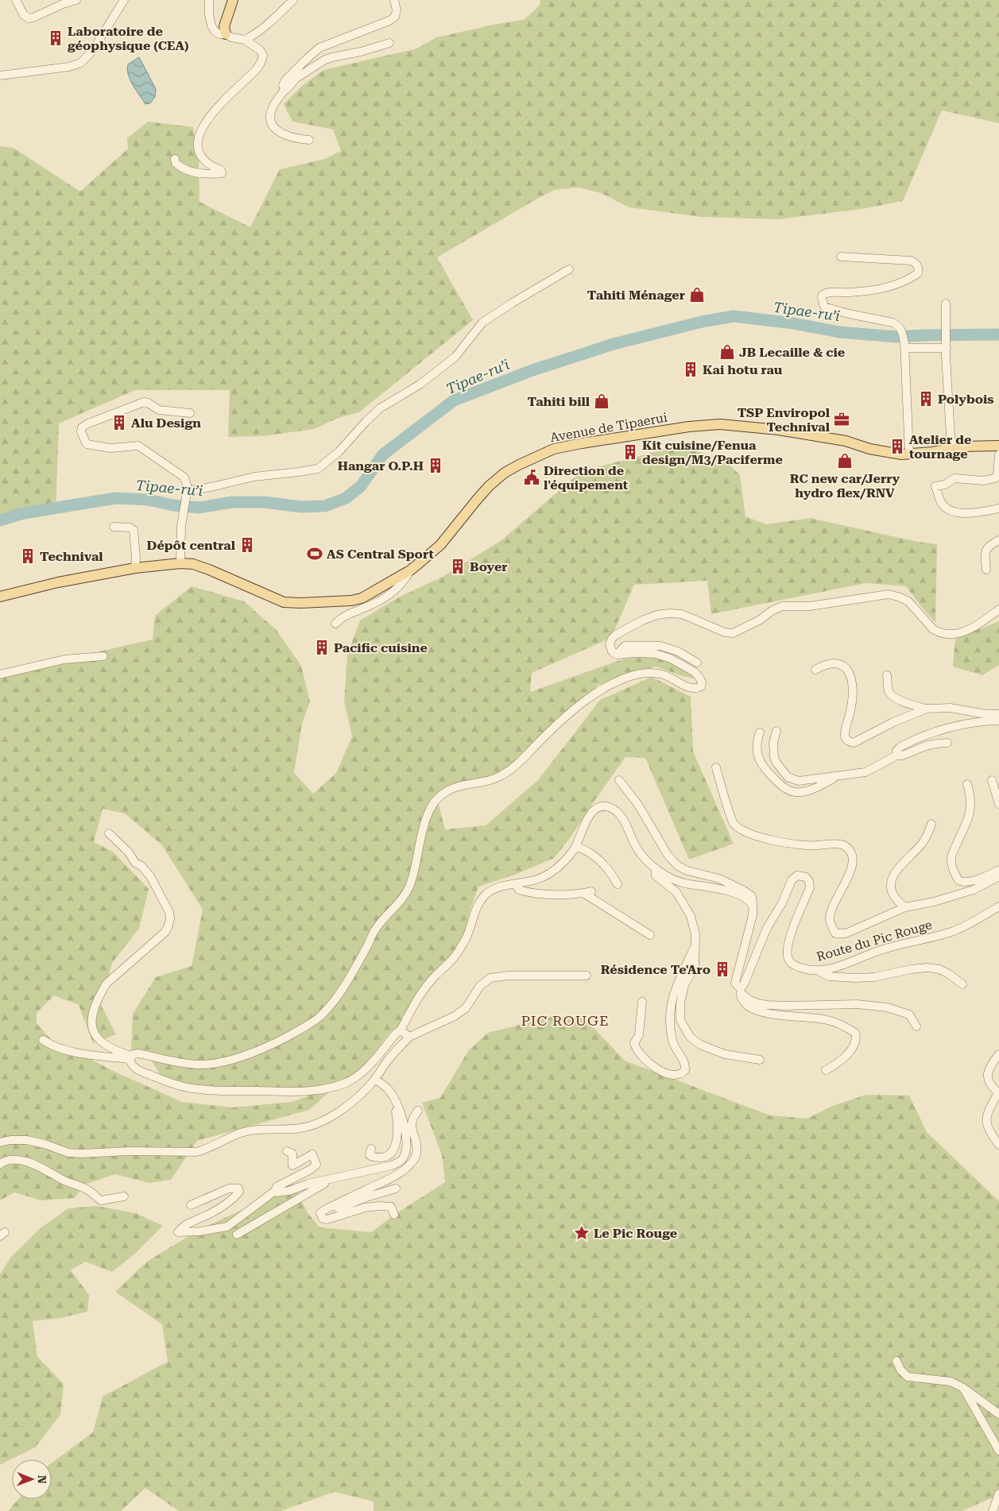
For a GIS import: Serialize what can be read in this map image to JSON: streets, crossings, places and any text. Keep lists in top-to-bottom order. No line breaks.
{"streets":{"main road":["Avenue de Tipaerui"],"street":["Route du Pic Rouge"]},"districts":["PIC ROUGE"],"water":["Tipae-ru’i"],"places":{"building":["Laboratoire de géophysique (CEA)","Kai hotu rau","Polybois","Alu Design","Atelier de tournage","Kit cuisine/Fenua design/M3/Paciferme","Hangar O.P.H","Dépôt central","Technival","Boyer","Pacific cuisine","Résidence Te'Aro"],"shop":["Tahiti Ménager","JB Lecaille & cie","Tahiti bill","RC new car/Jerry hydro flex/RNV"],"office":["TSP Enviropol Technival"],"public building":["Direction de l'équipement"],"sports":["AS Central Sport"],"place":["Le Pic Rouge"]},"north":"right"}
